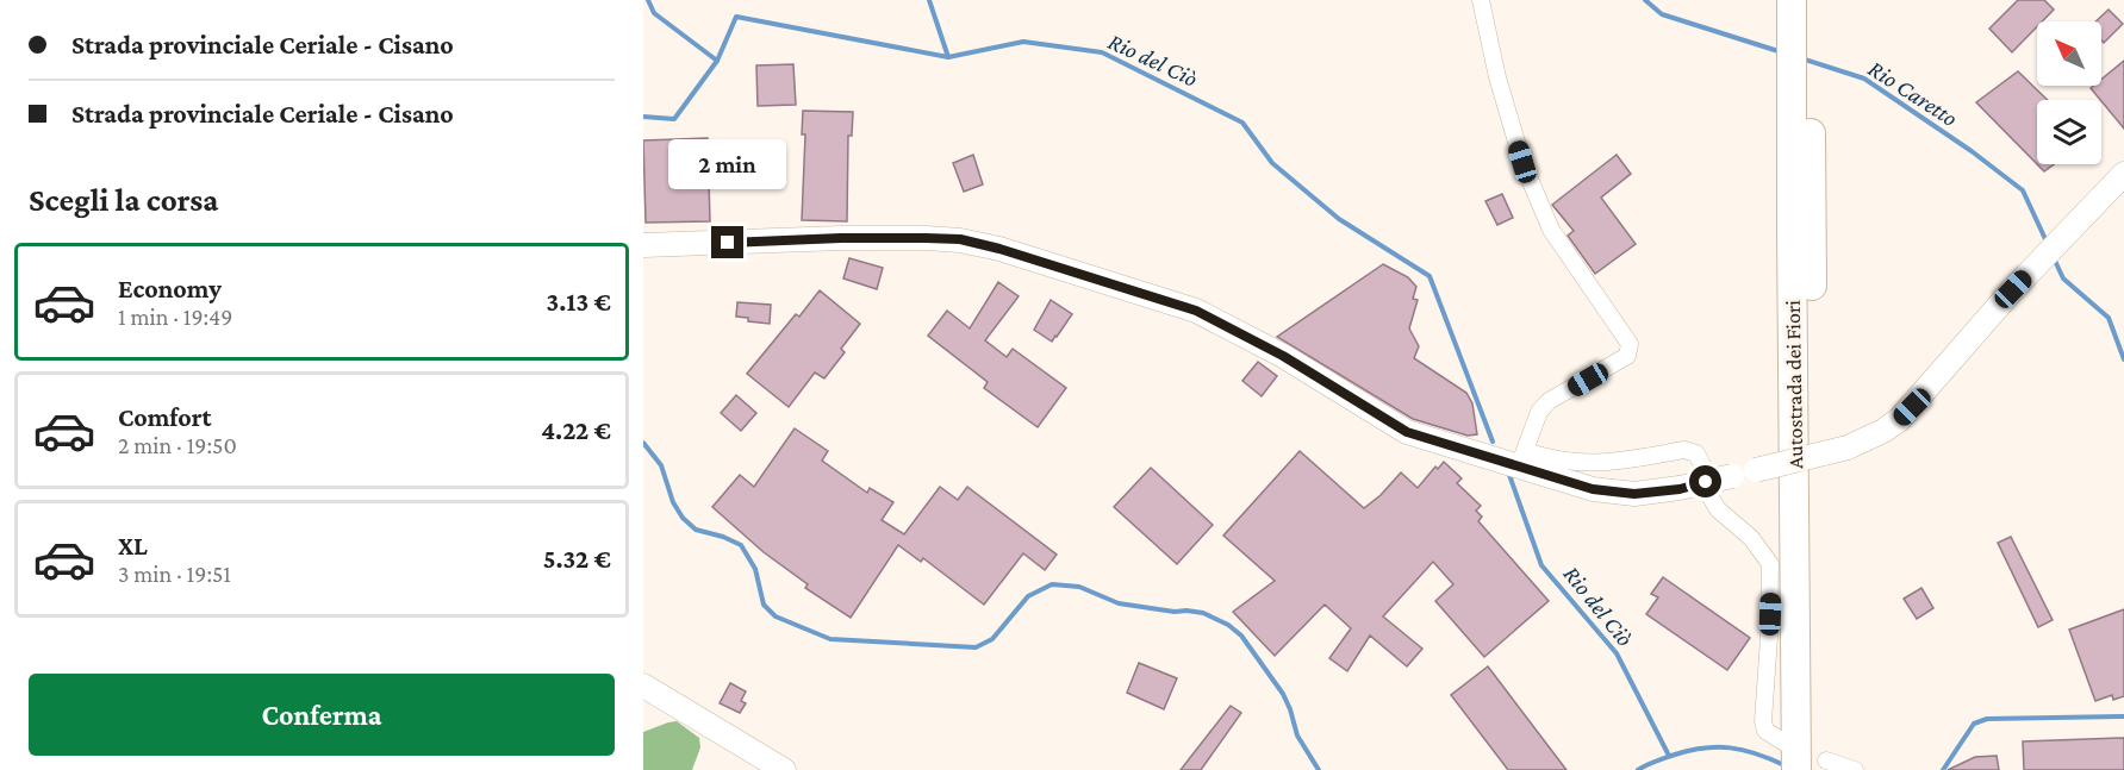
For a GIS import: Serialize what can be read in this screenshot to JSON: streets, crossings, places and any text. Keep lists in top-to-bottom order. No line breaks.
{"streets":{"highway":["Autostrada dei Fiori"]},"water":["Rio del Ciò","Rio Caretto"],"north":"top left","page":{"banner":["Strada provinciale Ceriale - Cisano","Strada provinciale Ceriale - Cisano"],"bubble":"2 min","heading":"Scegli la corsa","list":[{"name":"Economy","note":"1 min · 19:49","value":"3.13 €"},{"name":"Comfort","note":"2 min · 19:50","value":"4.22 €"},{"name":"XL","note":"3 min · 19:51","value":"5.32 €"}],"buttons":"Conferma"}}
